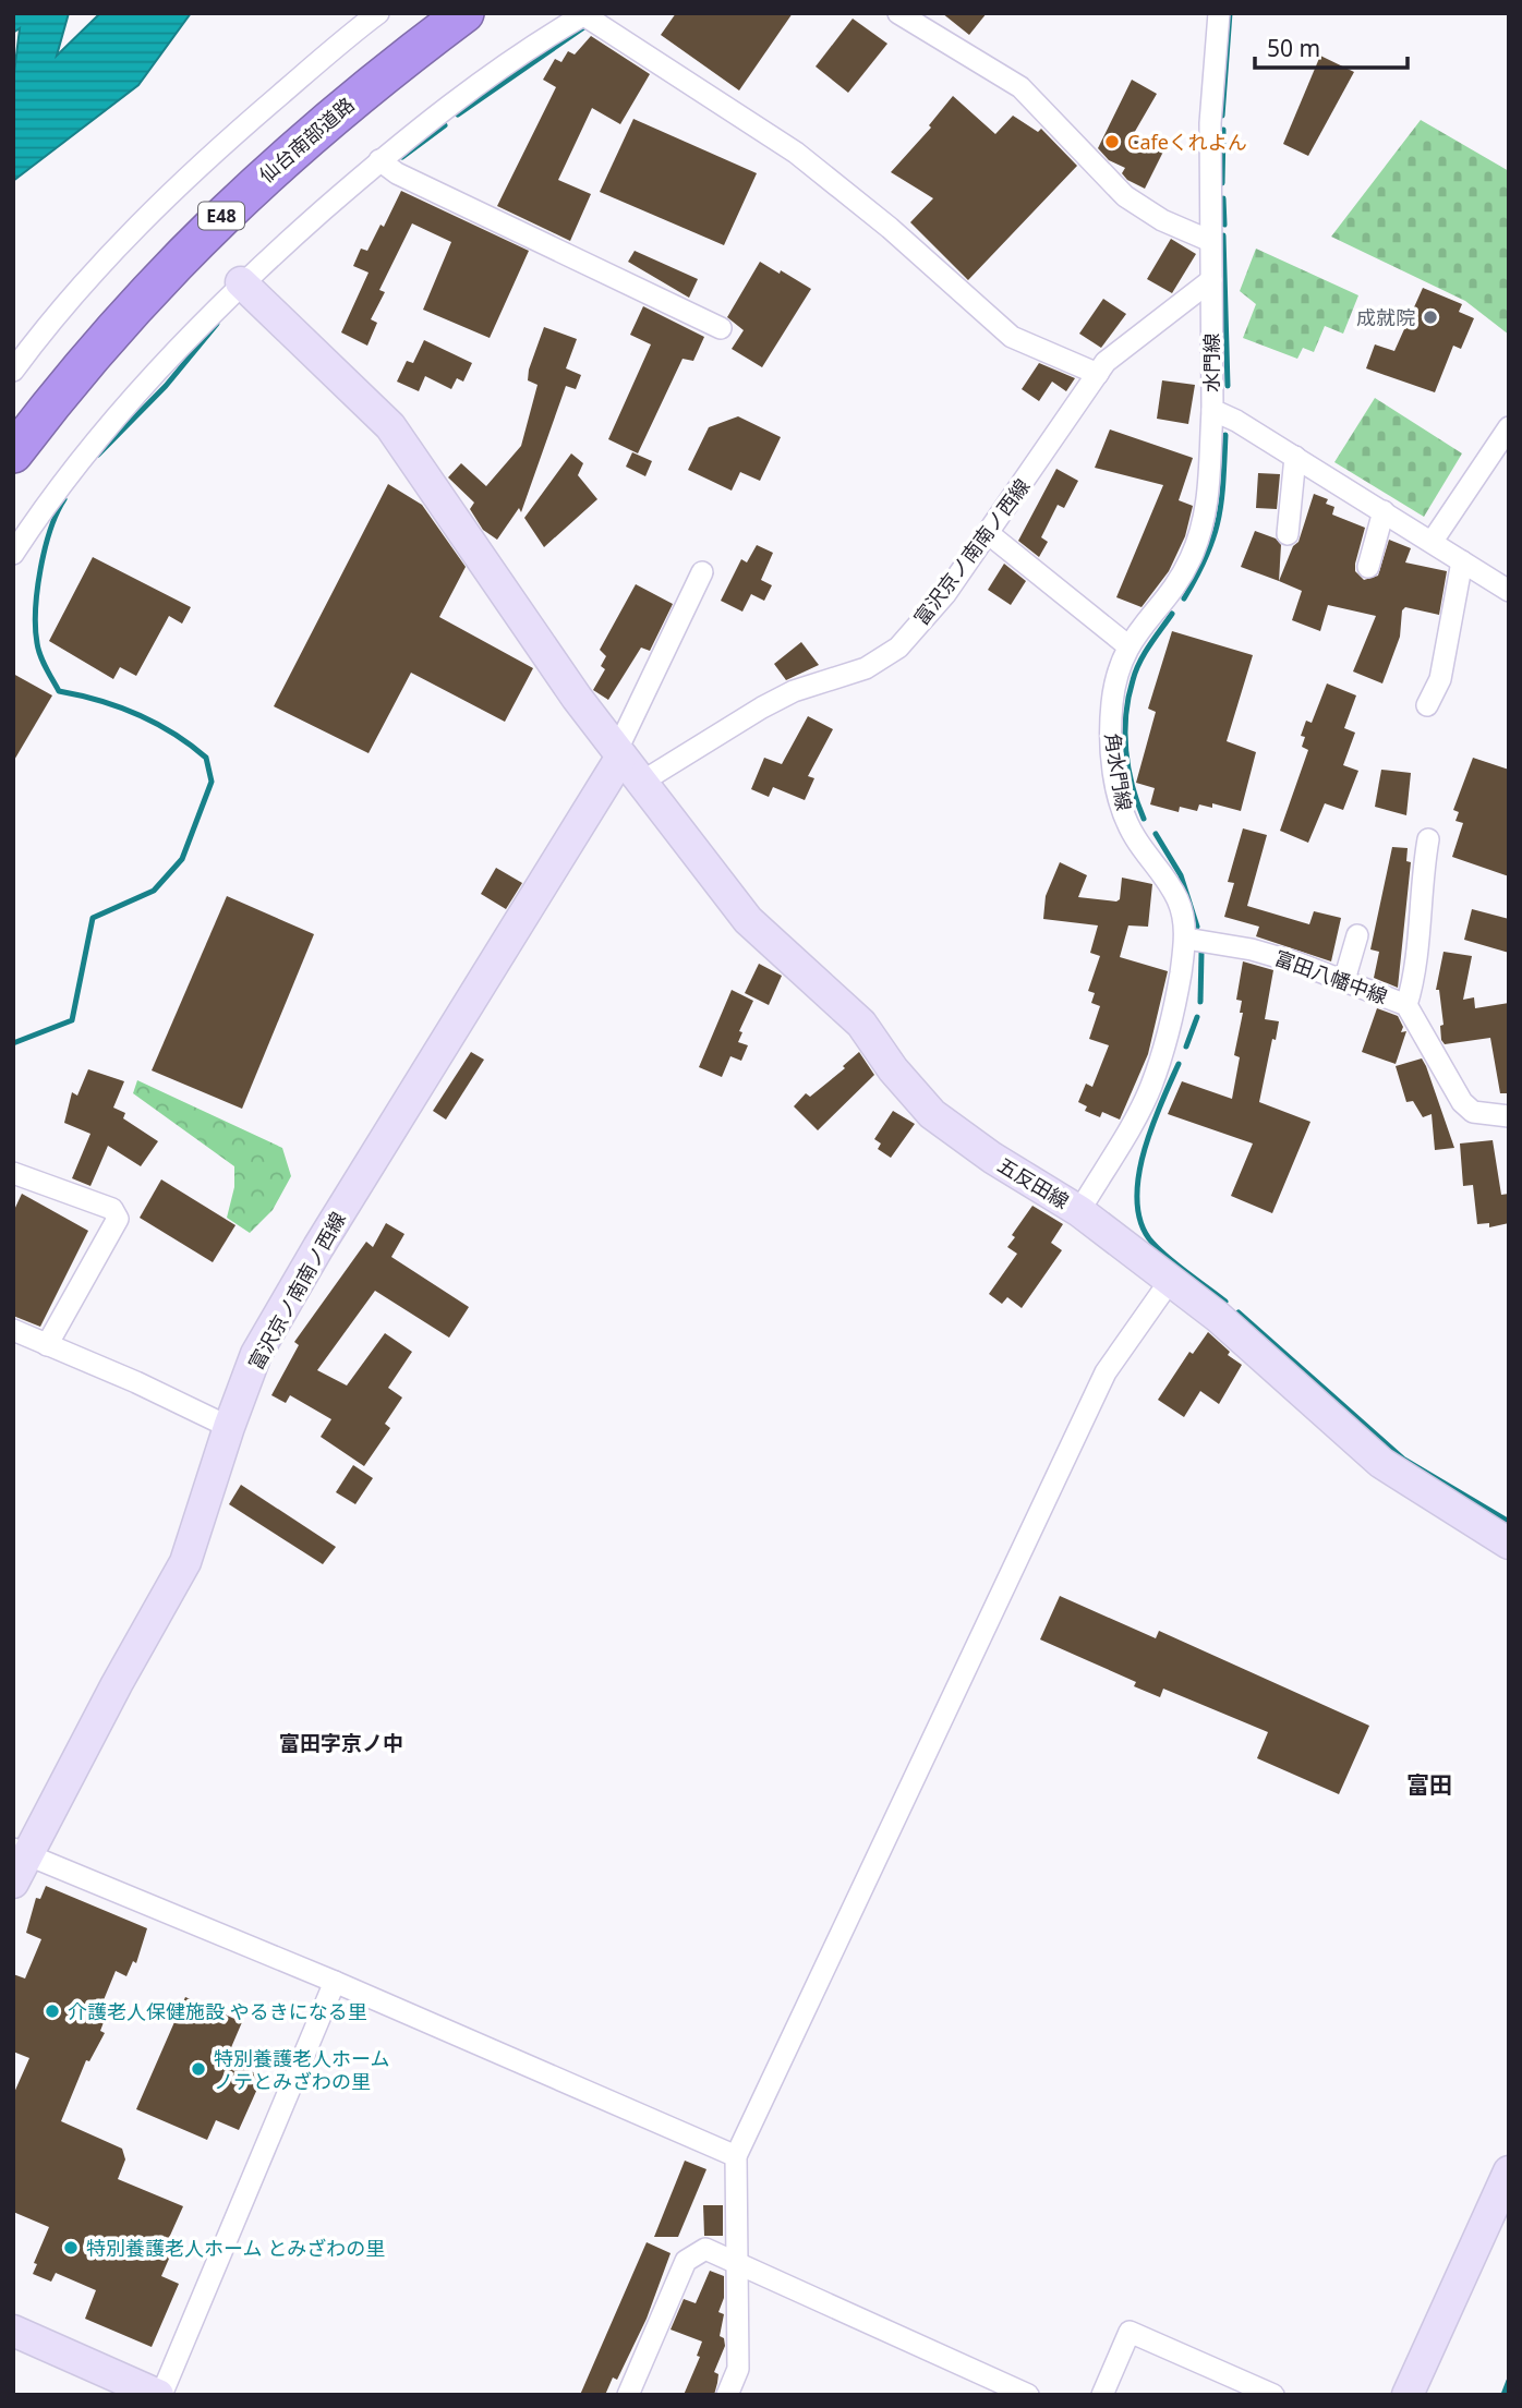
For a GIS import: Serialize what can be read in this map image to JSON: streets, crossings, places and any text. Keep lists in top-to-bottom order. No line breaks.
{"streets":{"highway":["仙台南部道路","E48"],"street":["水門線","富沢京ノ南南ノ西線","角水門線","富田八幡中線","五反田線"]},"crossings":[["水門線","富沢京ノ南南ノ西線"],["水門線","角水門線"],["富沢京ノ南南ノ西線","五反田線"],["角水門線","富田八幡中線"],["角水門線","五反田線"]],"districts":["富田字京ノ中","富田"],"places":["Cafeくれよん","成就院","介護老人保健施設 やるきになる里","特別養護老人ホーム ノテとみざわの里","特別養護老人ホーム とみざわの里"],"scale_bar":"50 m"}
